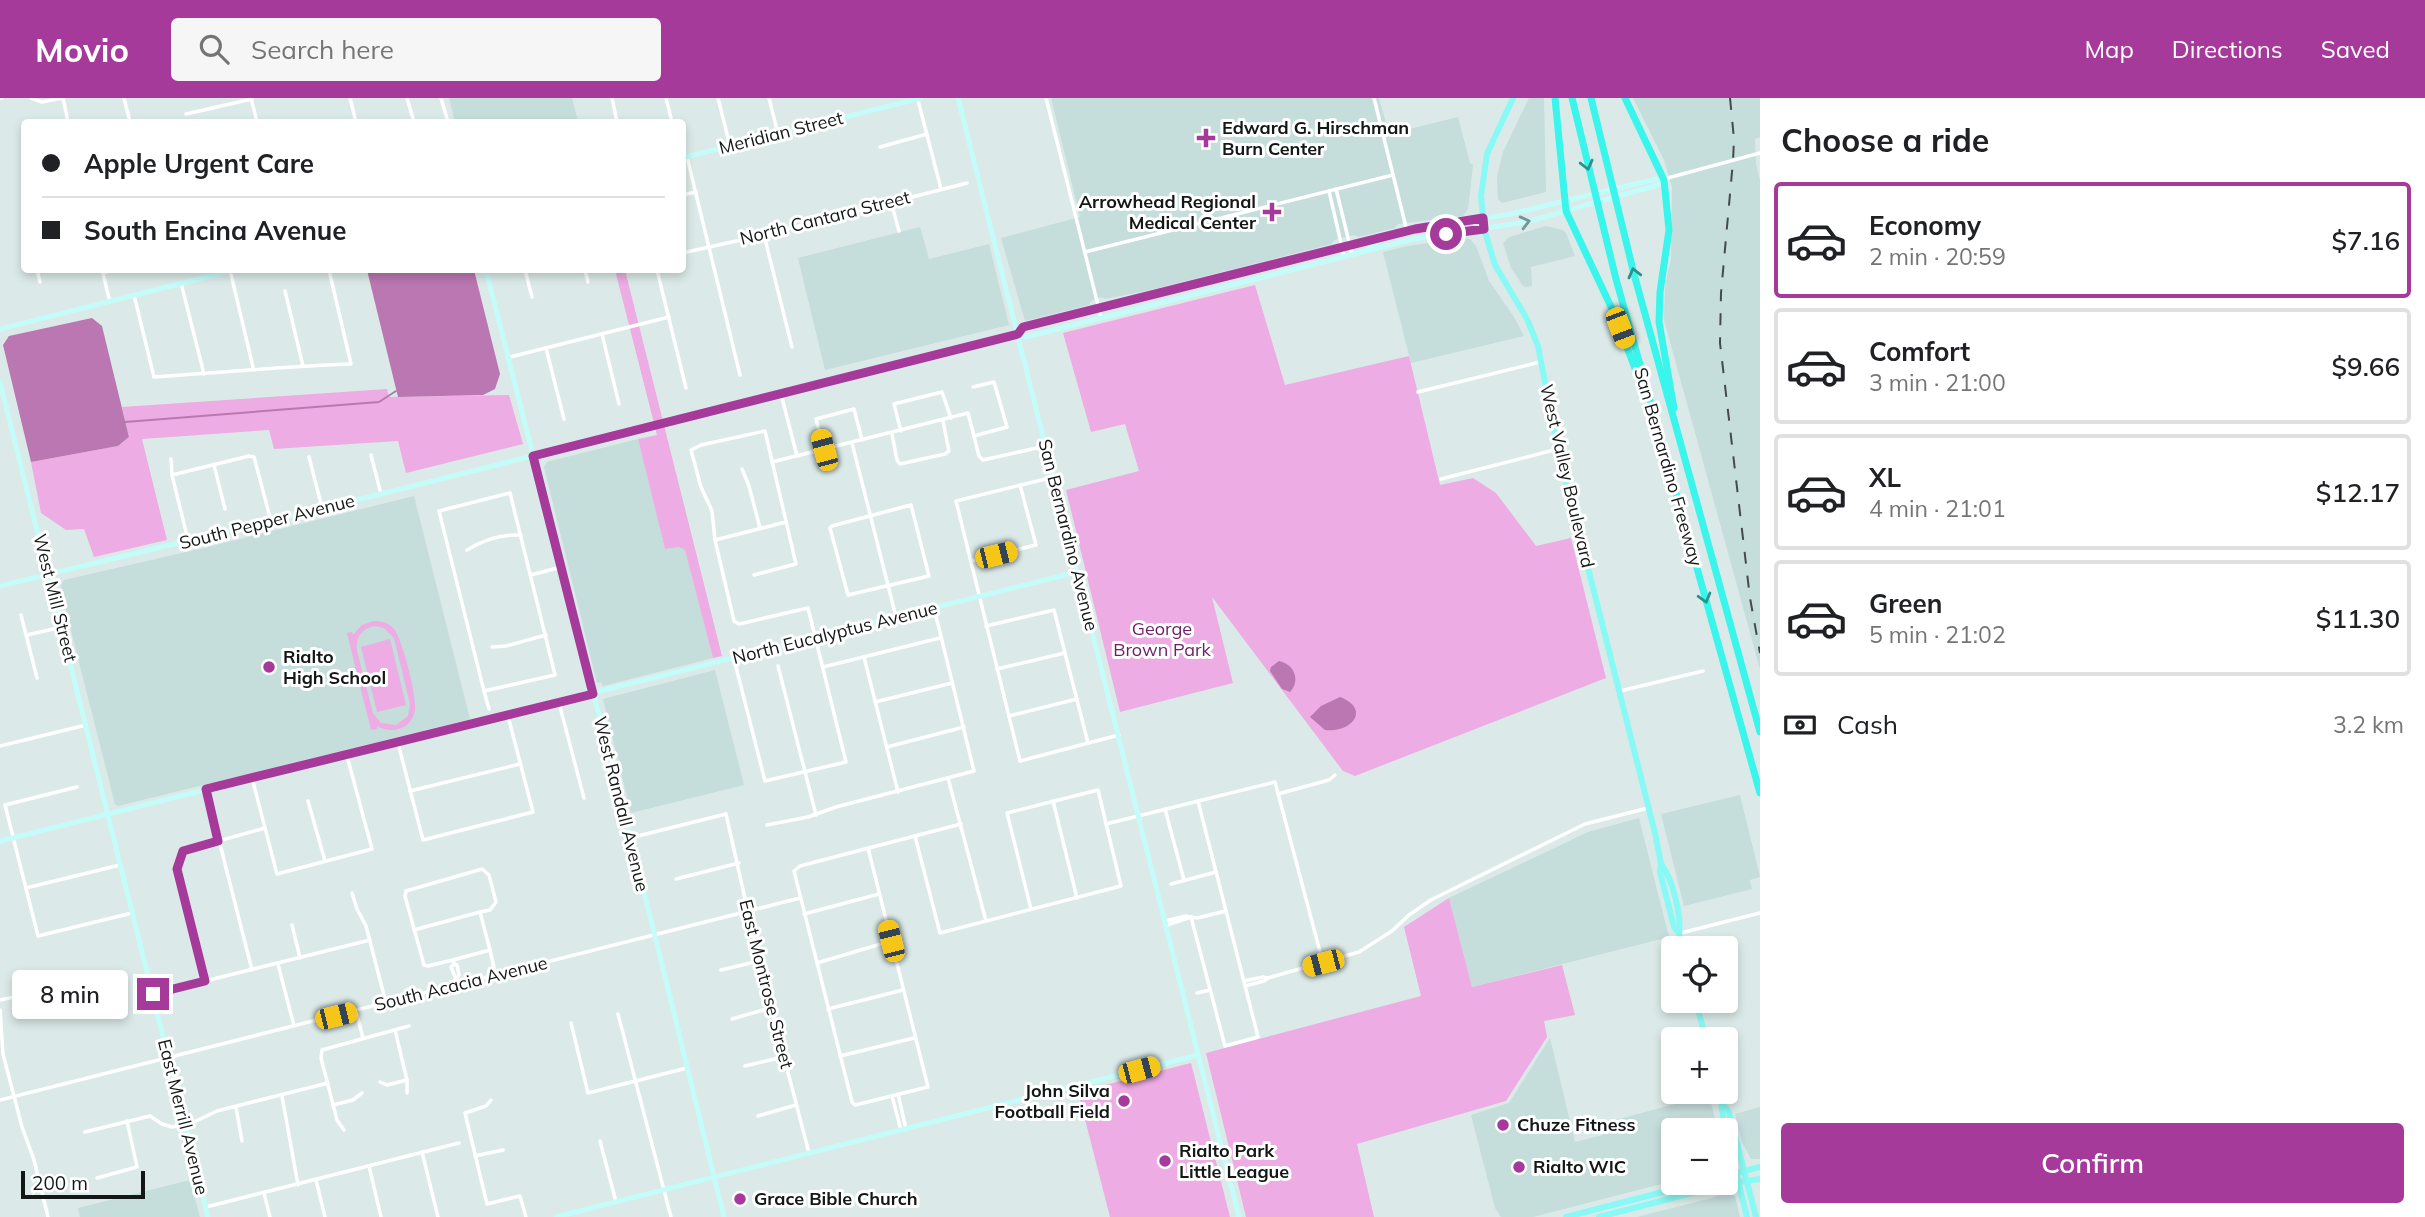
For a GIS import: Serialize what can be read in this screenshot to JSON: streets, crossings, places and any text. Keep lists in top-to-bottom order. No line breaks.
{"streets":{"highway":["San Bernardino Freeway"],"main road":["Meridian Street","West Valley Boulevard","South Pepper Avenue","San Bernardino Avenue","West Mill Street","North Eucalyptus Avenue","West Randall Avenue","East Merrill Avenue"],"street":["North Cantara Street","South Acacia Avenue","East Montrose Street"]},"crossings":[["South Pepper Avenue","San Bernardino Avenue"],["South Pepper Avenue","West Mill Street"],["South Pepper Avenue","West Randall Avenue"],["San Bernardino Avenue","North Eucalyptus Avenue"],["West Mill Street","North Eucalyptus Avenue"],["West Mill Street","East Merrill Avenue"],["North Eucalyptus Avenue","West Randall Avenue"],["North Eucalyptus Avenue","East Merrill Avenue"],["West Randall Avenue","South Acacia Avenue"],["West Randall Avenue","East Montrose Street"],["South Acacia Avenue","East Montrose Street"],["South Acacia Avenue","East Merrill Avenue"]],"parks":["George Brown Park"],"places":{"health":["Edward G. Hirschman Burn Center","Arrowhead Regional Medical Center"],"other":["Rialto High School","John Silva Football Field","Chuze Fitness","Rialto Park Little League","Rialto WIC","Grace Bible Church"]},"scale_bar":"200 m","page":{"header":"Movio","search":"Search here","nav":["Map","Directions","Saved"],"heading":"Choose a ride","banner":["Apple Urgent Care","South Encina Avenue"],"list":[{"name":"Economy","note":"2 min · 20:59","value":"$7.16"},{"name":"Comfort","note":"3 min · 21:00","value":"$9.66"},{"name":"XL","note":"4 min · 21:01","value":"$12.17"},{"name":"Green","note":"5 min · 21:02","value":"$11.30"}],"pay":["Cash","3.2 km"],"map_buttons":["+","−"],"bubble":"8 min","buttons":"Confirm","scale":"200 m"}}
